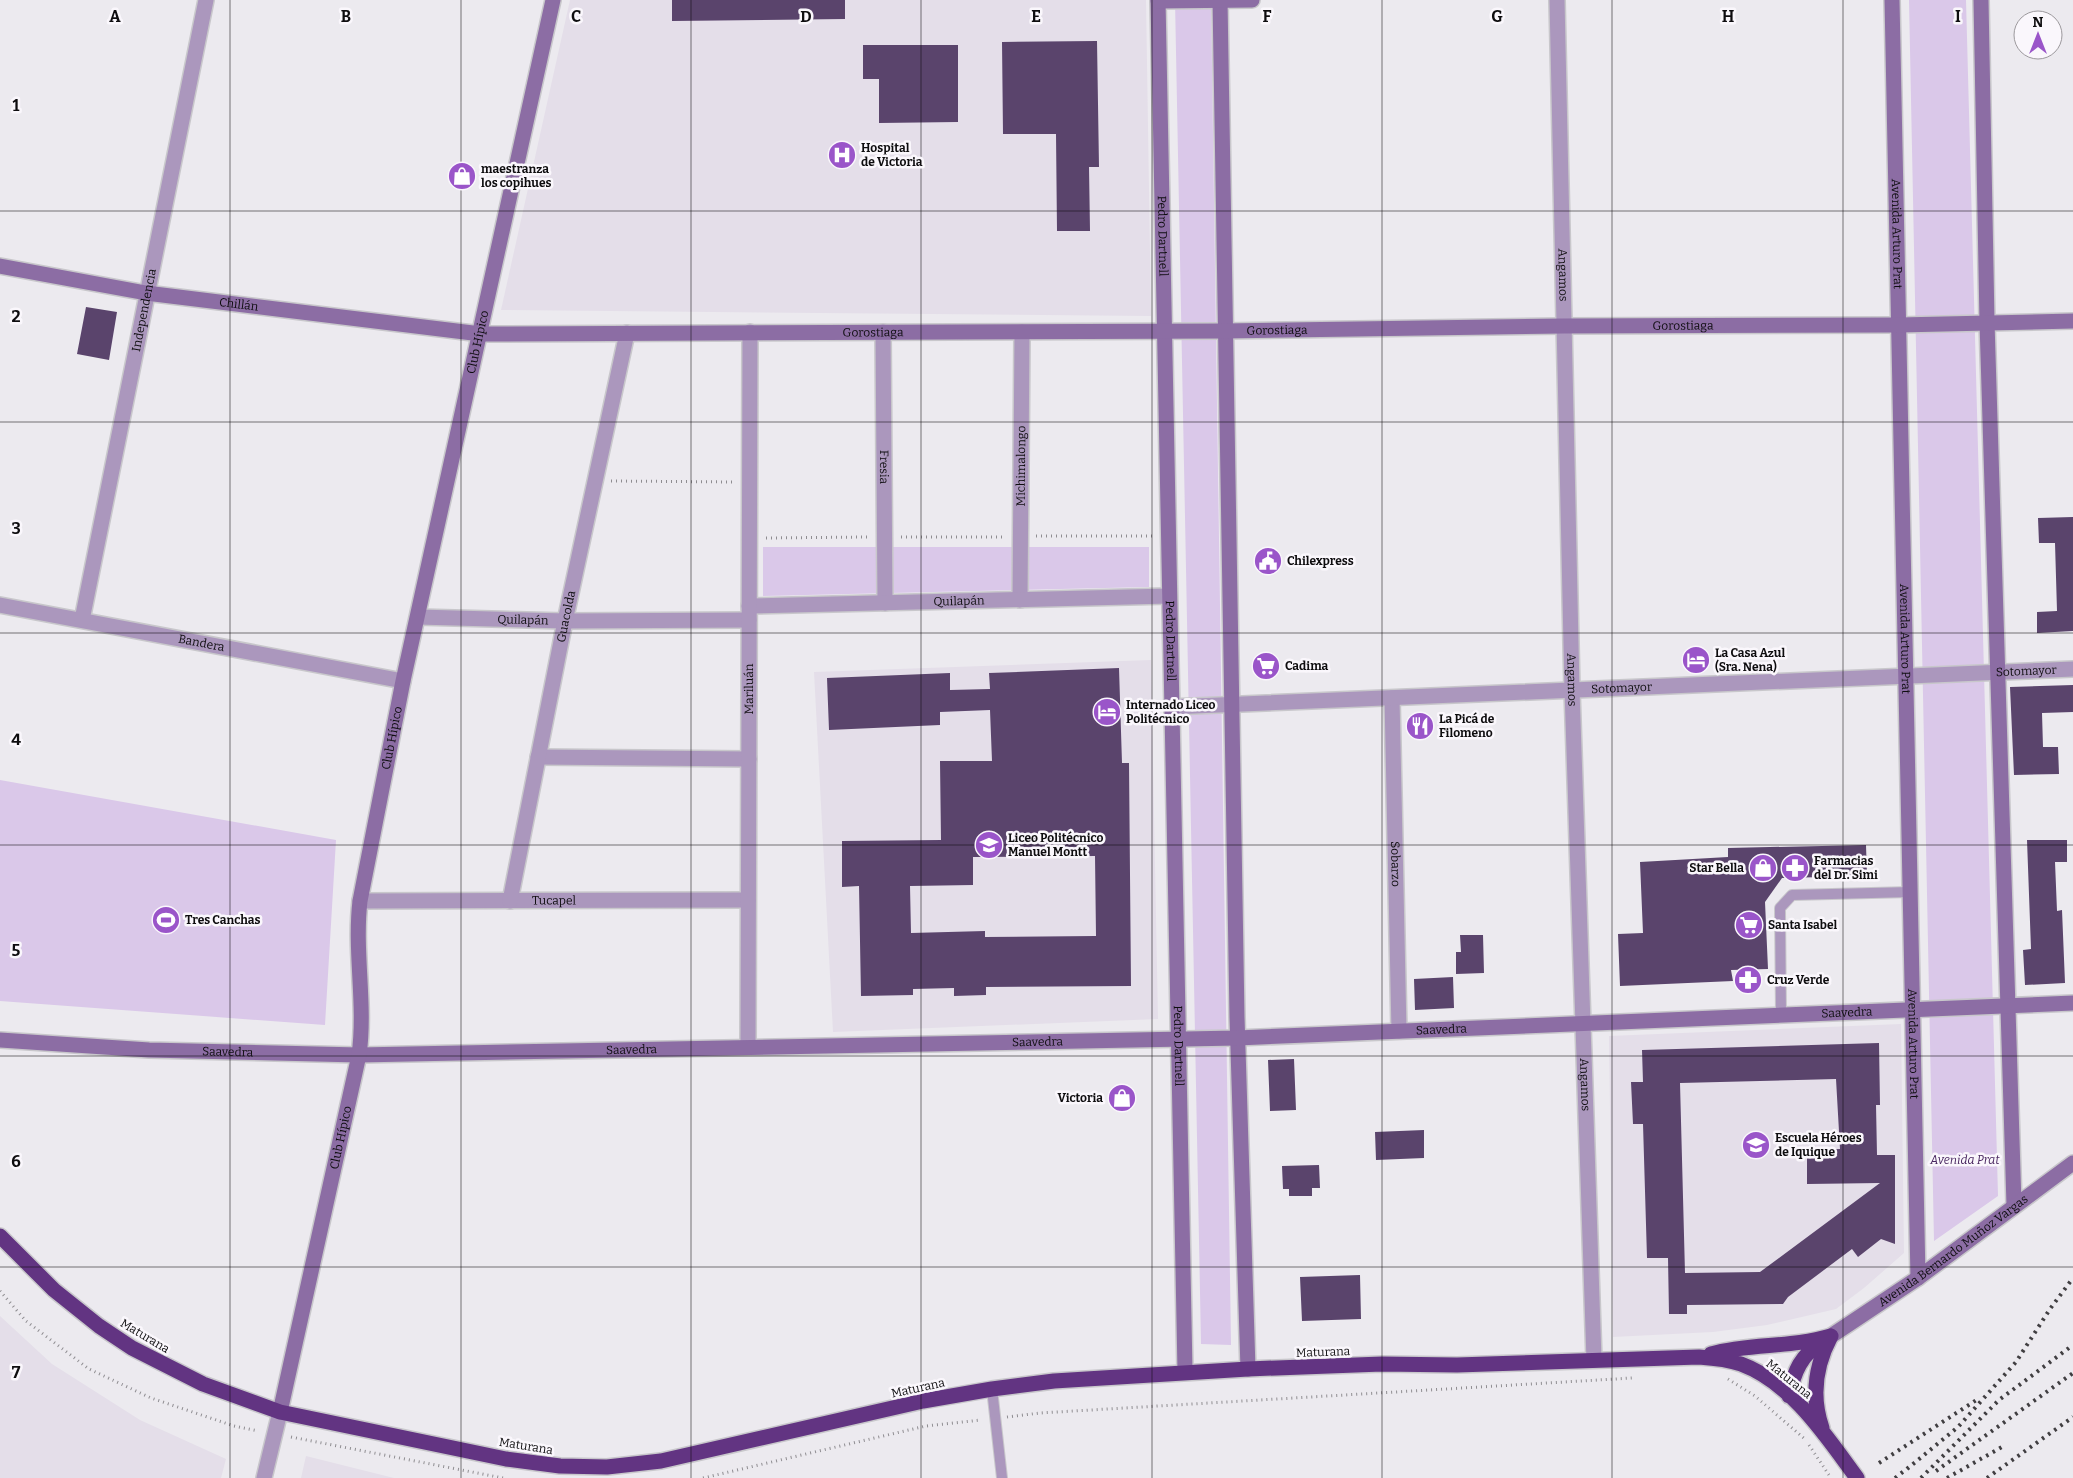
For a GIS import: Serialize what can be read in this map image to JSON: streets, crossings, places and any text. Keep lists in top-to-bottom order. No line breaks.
{"streets":{"highway":["Maturana"],"street":["Avenida Arturo Prat","Pedro Dartnell","Angamos","Chillán","Independencia","Gorostiaga","Club Hípico","Michimalongo","Fresia","Quilapán","Guacolda","Bandera","Sotomayor","Mariluán","Sobarzo","Tucapel","Saavedra","Avenida Bernardo Muñoz Vargas"]},"crossings":[["Avenida Arturo Prat","Gorostiaga"],["Avenida Arturo Prat","Sotomayor"],["Avenida Arturo Prat","Saavedra"],["Avenida Arturo Prat","Avenida Bernardo Muñoz Vargas"],["Pedro Dartnell","Gorostiaga"],["Pedro Dartnell","Quilapán"],["Pedro Dartnell","Sotomayor"],["Pedro Dartnell","Saavedra"],["Pedro Dartnell","Maturana"],["Angamos","Gorostiaga"],["Angamos","Sotomayor"],["Angamos","Saavedra"],["Angamos","Maturana"],["Chillán","Independencia"],["Chillán","Gorostiaga"],["Chillán","Club Hípico"],["Independencia","Bandera"],["Gorostiaga","Club Hípico"],["Gorostiaga","Michimalongo"],["Gorostiaga","Fresia"],["Gorostiaga","Guacolda"],["Gorostiaga","Mariluán"],["Club Hípico","Quilapán"],["Club Hípico","Bandera"],["Club Hípico","Tucapel"],["Club Hípico","Saavedra"],["Club Hípico","Maturana"],["Michimalongo","Quilapán"],["Fresia","Quilapán"],["Quilapán","Guacolda"],["Quilapán","Mariluán"],["Guacolda","Tucapel"],["Sotomayor","Sobarzo"],["Mariluán","Tucapel"],["Mariluán","Saavedra"],["Sobarzo","Saavedra"]],"parks":["Avenida Prat"],"places":{"hospital":["Hospital de Victoria"],"shop":["maestranza los copihues","Star Bella","Victoria"],"public building":["Chilexpress"],"hotel":["La Casa Azul (Sra. Nena)","Internado Liceo Politécnico"],"supermarket":["Cadima","Santa Isabel"],"restaurant":["La Picá de Filomeno"],"school or university":["Liceo Politécnico Manuel Montt","Escuela Héroes de Iquique"],"pharmacy":["Farmacias del Dr. Simi","Cruz Verde"],"sports":["Tres Canchas"]},"north":"top","grid":{"columns":["A","B","C","D","E","F","G","H","I"],"rows":["1","2","3","4","5","6","7"]}}
